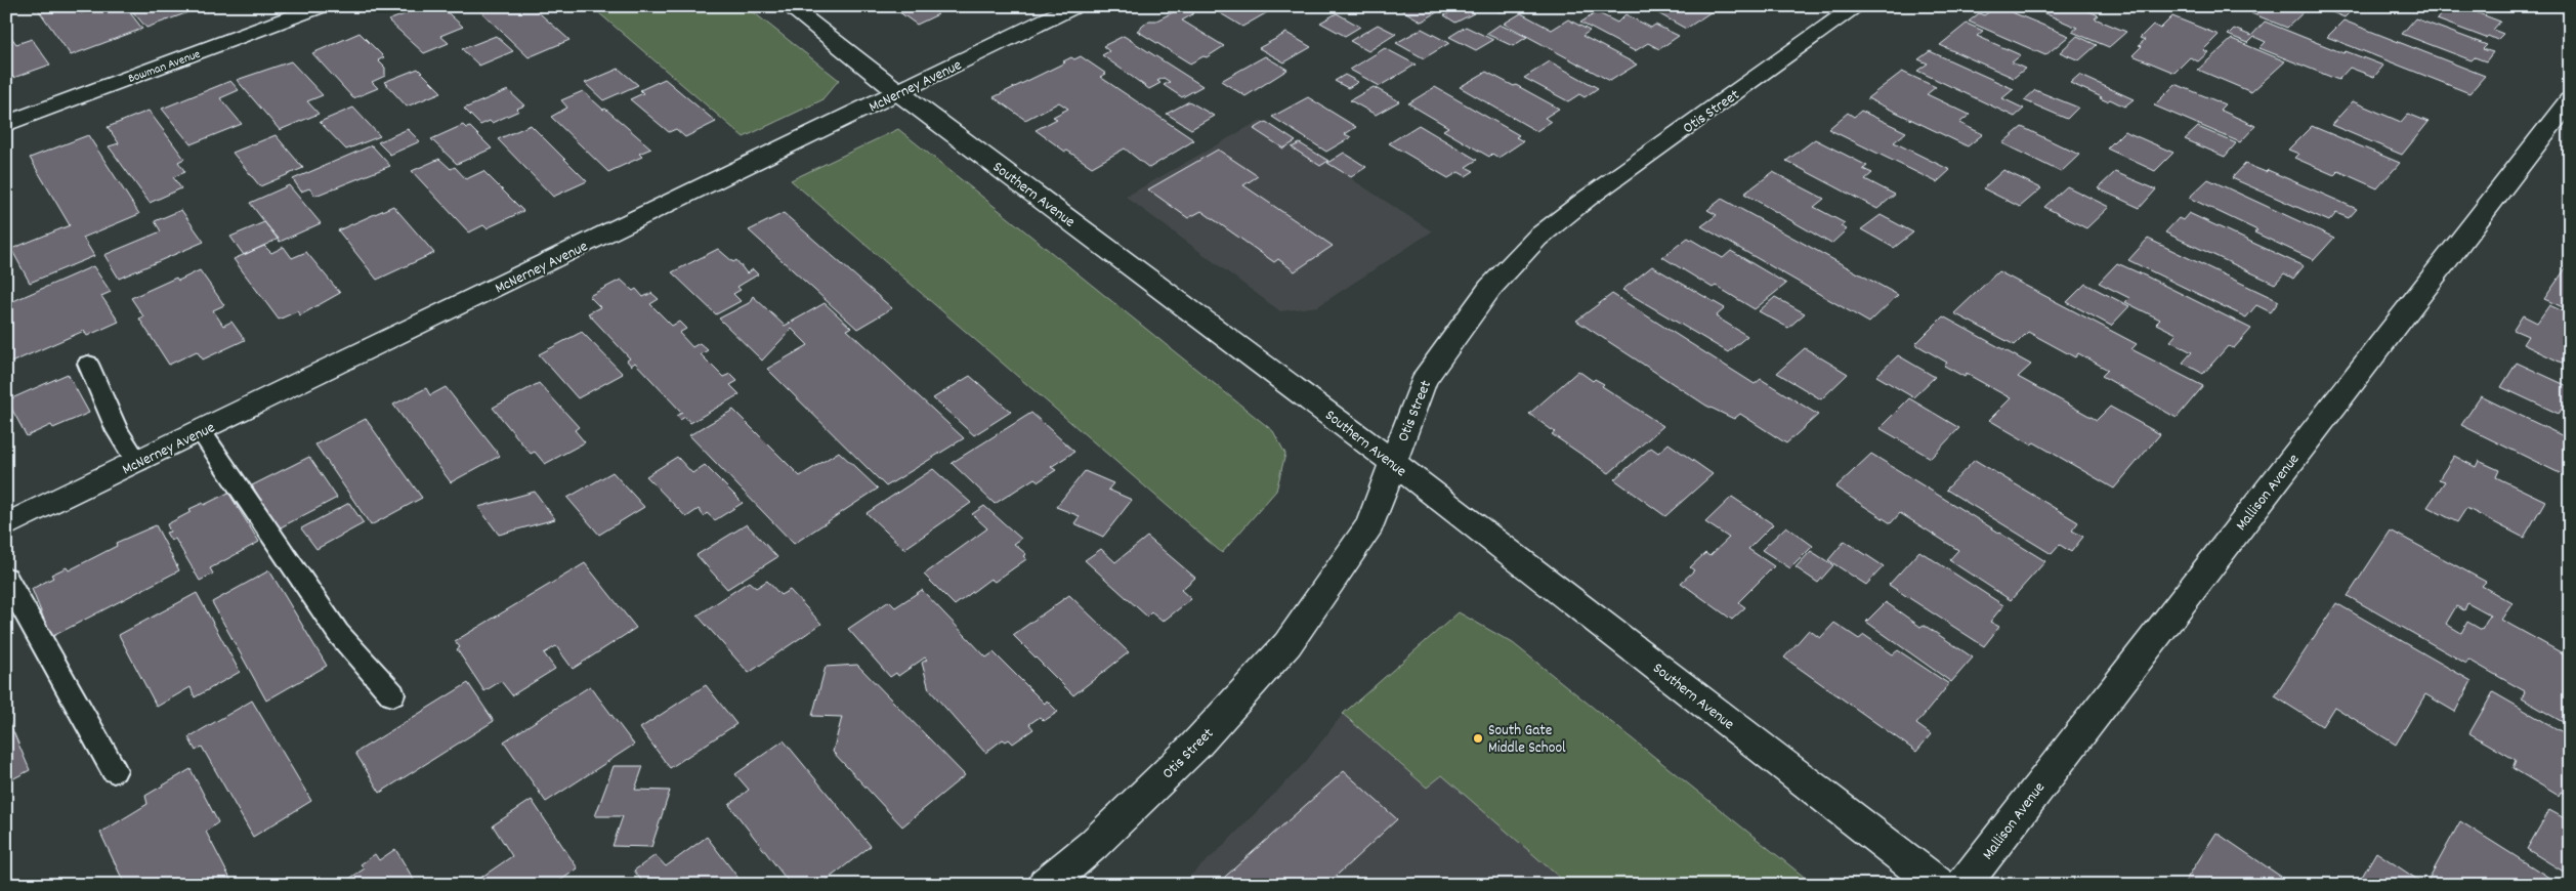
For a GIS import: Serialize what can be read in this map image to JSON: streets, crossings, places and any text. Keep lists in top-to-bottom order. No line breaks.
{"streets":{"street":["Bowman Avenue","McNerney Avenue","Otis Street","Southern Avenue","Mallison Avenue"]},"crossings":[["McNerney Avenue","Southern Avenue"],["Otis Street","Southern Avenue"]],"places":["South Gate Middle School"]}
